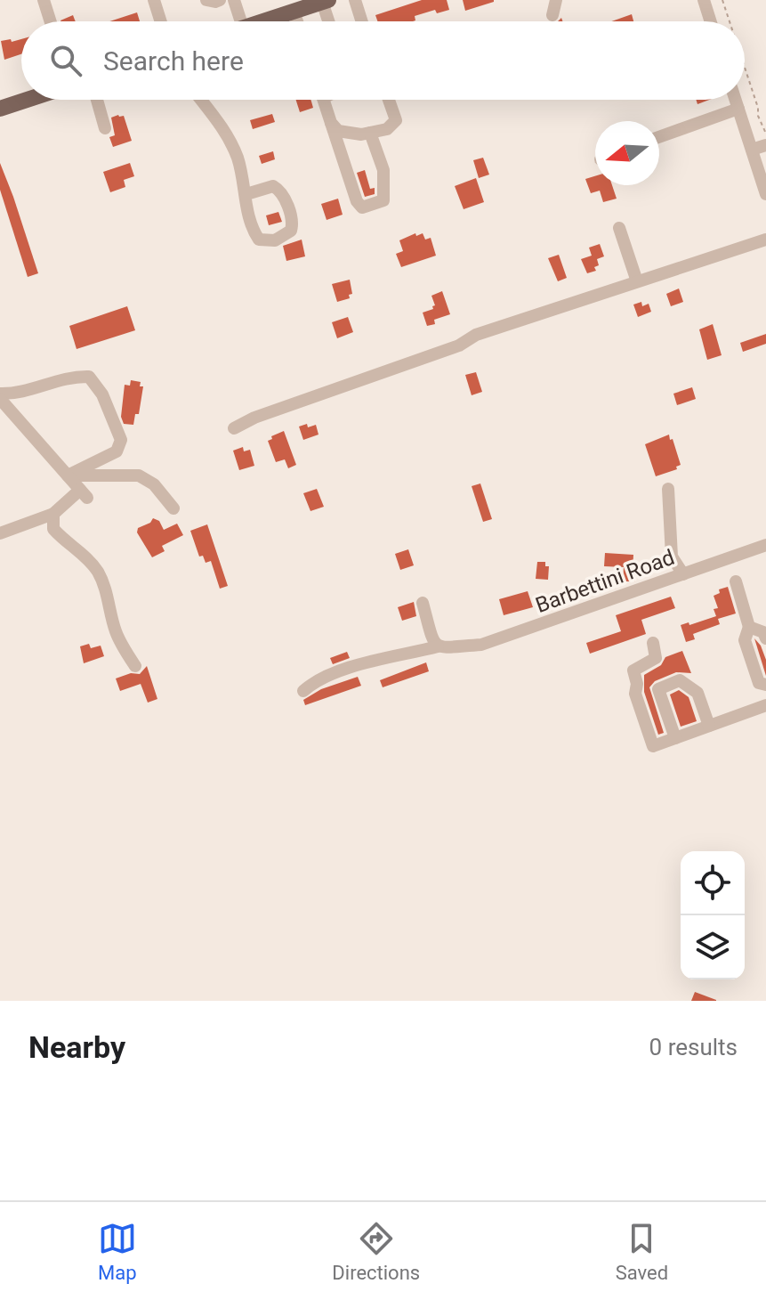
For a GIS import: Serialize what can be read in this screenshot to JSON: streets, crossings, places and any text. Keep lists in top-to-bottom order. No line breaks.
{"streets":{"street":["Barbettini Road"]},"north":"left","page":{"search":"Search here","heading":["Nearby","0 results"],"nav":["Map","Directions","Saved"]}}
